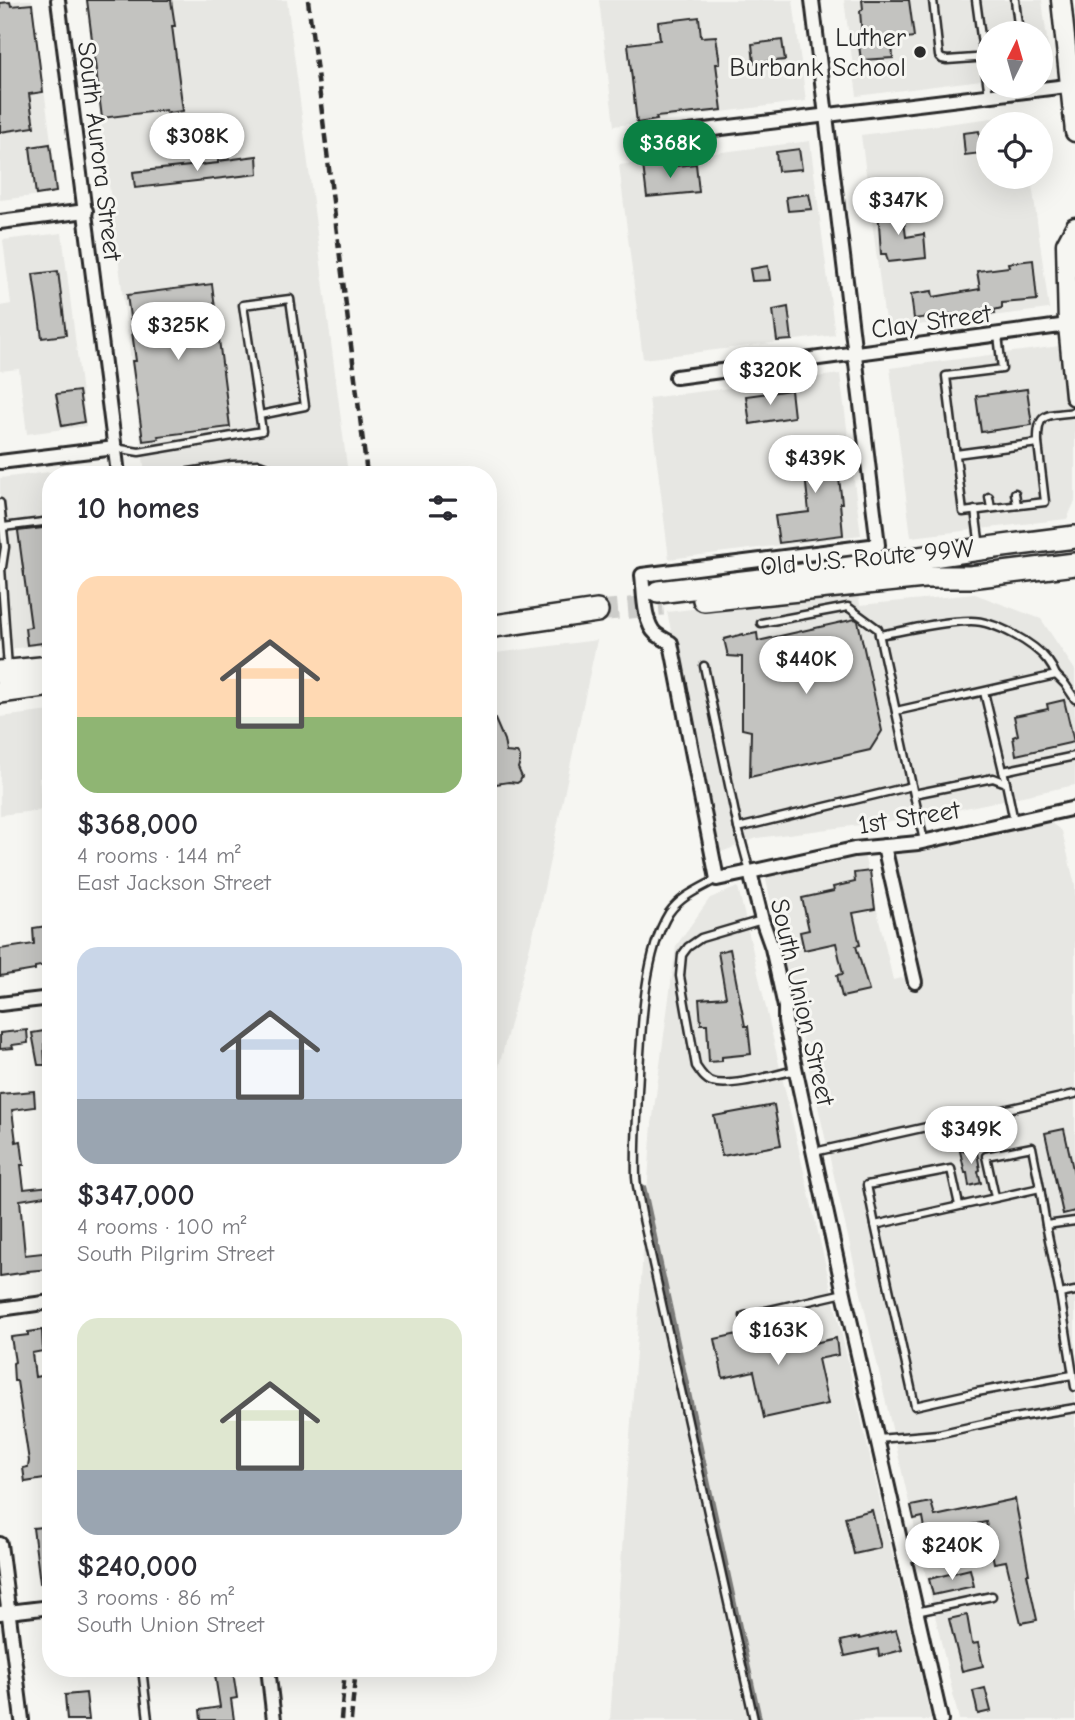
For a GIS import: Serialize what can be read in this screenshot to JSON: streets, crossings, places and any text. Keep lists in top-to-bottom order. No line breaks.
{"streets":{"main road":["Old U.S. Route 99W"],"street":["South Aurora Street","Clay Street","1st Street","South Union Street"]},"crossings":[["1st Street","South Union Street"]],"places":["Luther Burbank School"],"north":"top","page":{"price":["$308K","$368K","$347K","$325K","$320K","$439K","$440K","$349K","$163K","$240K"],"heading":"10 homes","list":[{"name":"$368,000","note":"4 rooms · 144 m² · East Jackson Street"},{"name":"$347,000","note":"4 rooms · 100 m² · South Pilgrim Street"},{"name":"$240,000","note":"3 rooms · 86 m² · South Union Street"}]}}
